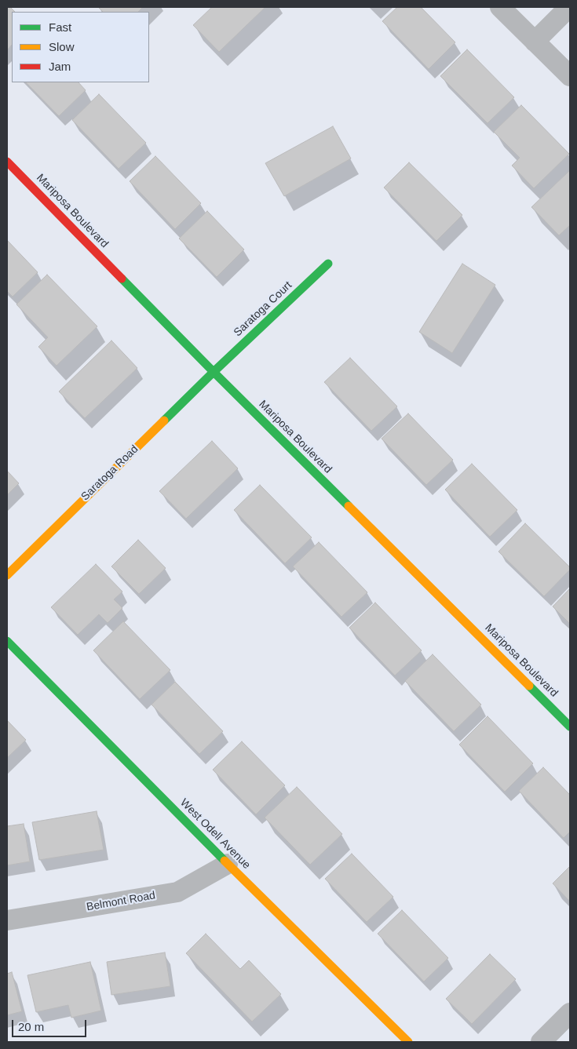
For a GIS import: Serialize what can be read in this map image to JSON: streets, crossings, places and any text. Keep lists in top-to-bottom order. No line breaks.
{"streets":{"street":["Mariposa Boulevard","Saratoga Court","Saratoga Road","West Odell Avenue","Belmont Road"]},"crossings":[["Mariposa Boulevard","Saratoga Court"],["Mariposa Boulevard","Saratoga Road"],["Saratoga Court","Saratoga Road"],["West Odell Avenue","Belmont Road"]],"legend":["Fast","Slow","Jam"],"scale_bar":"20 m"}
